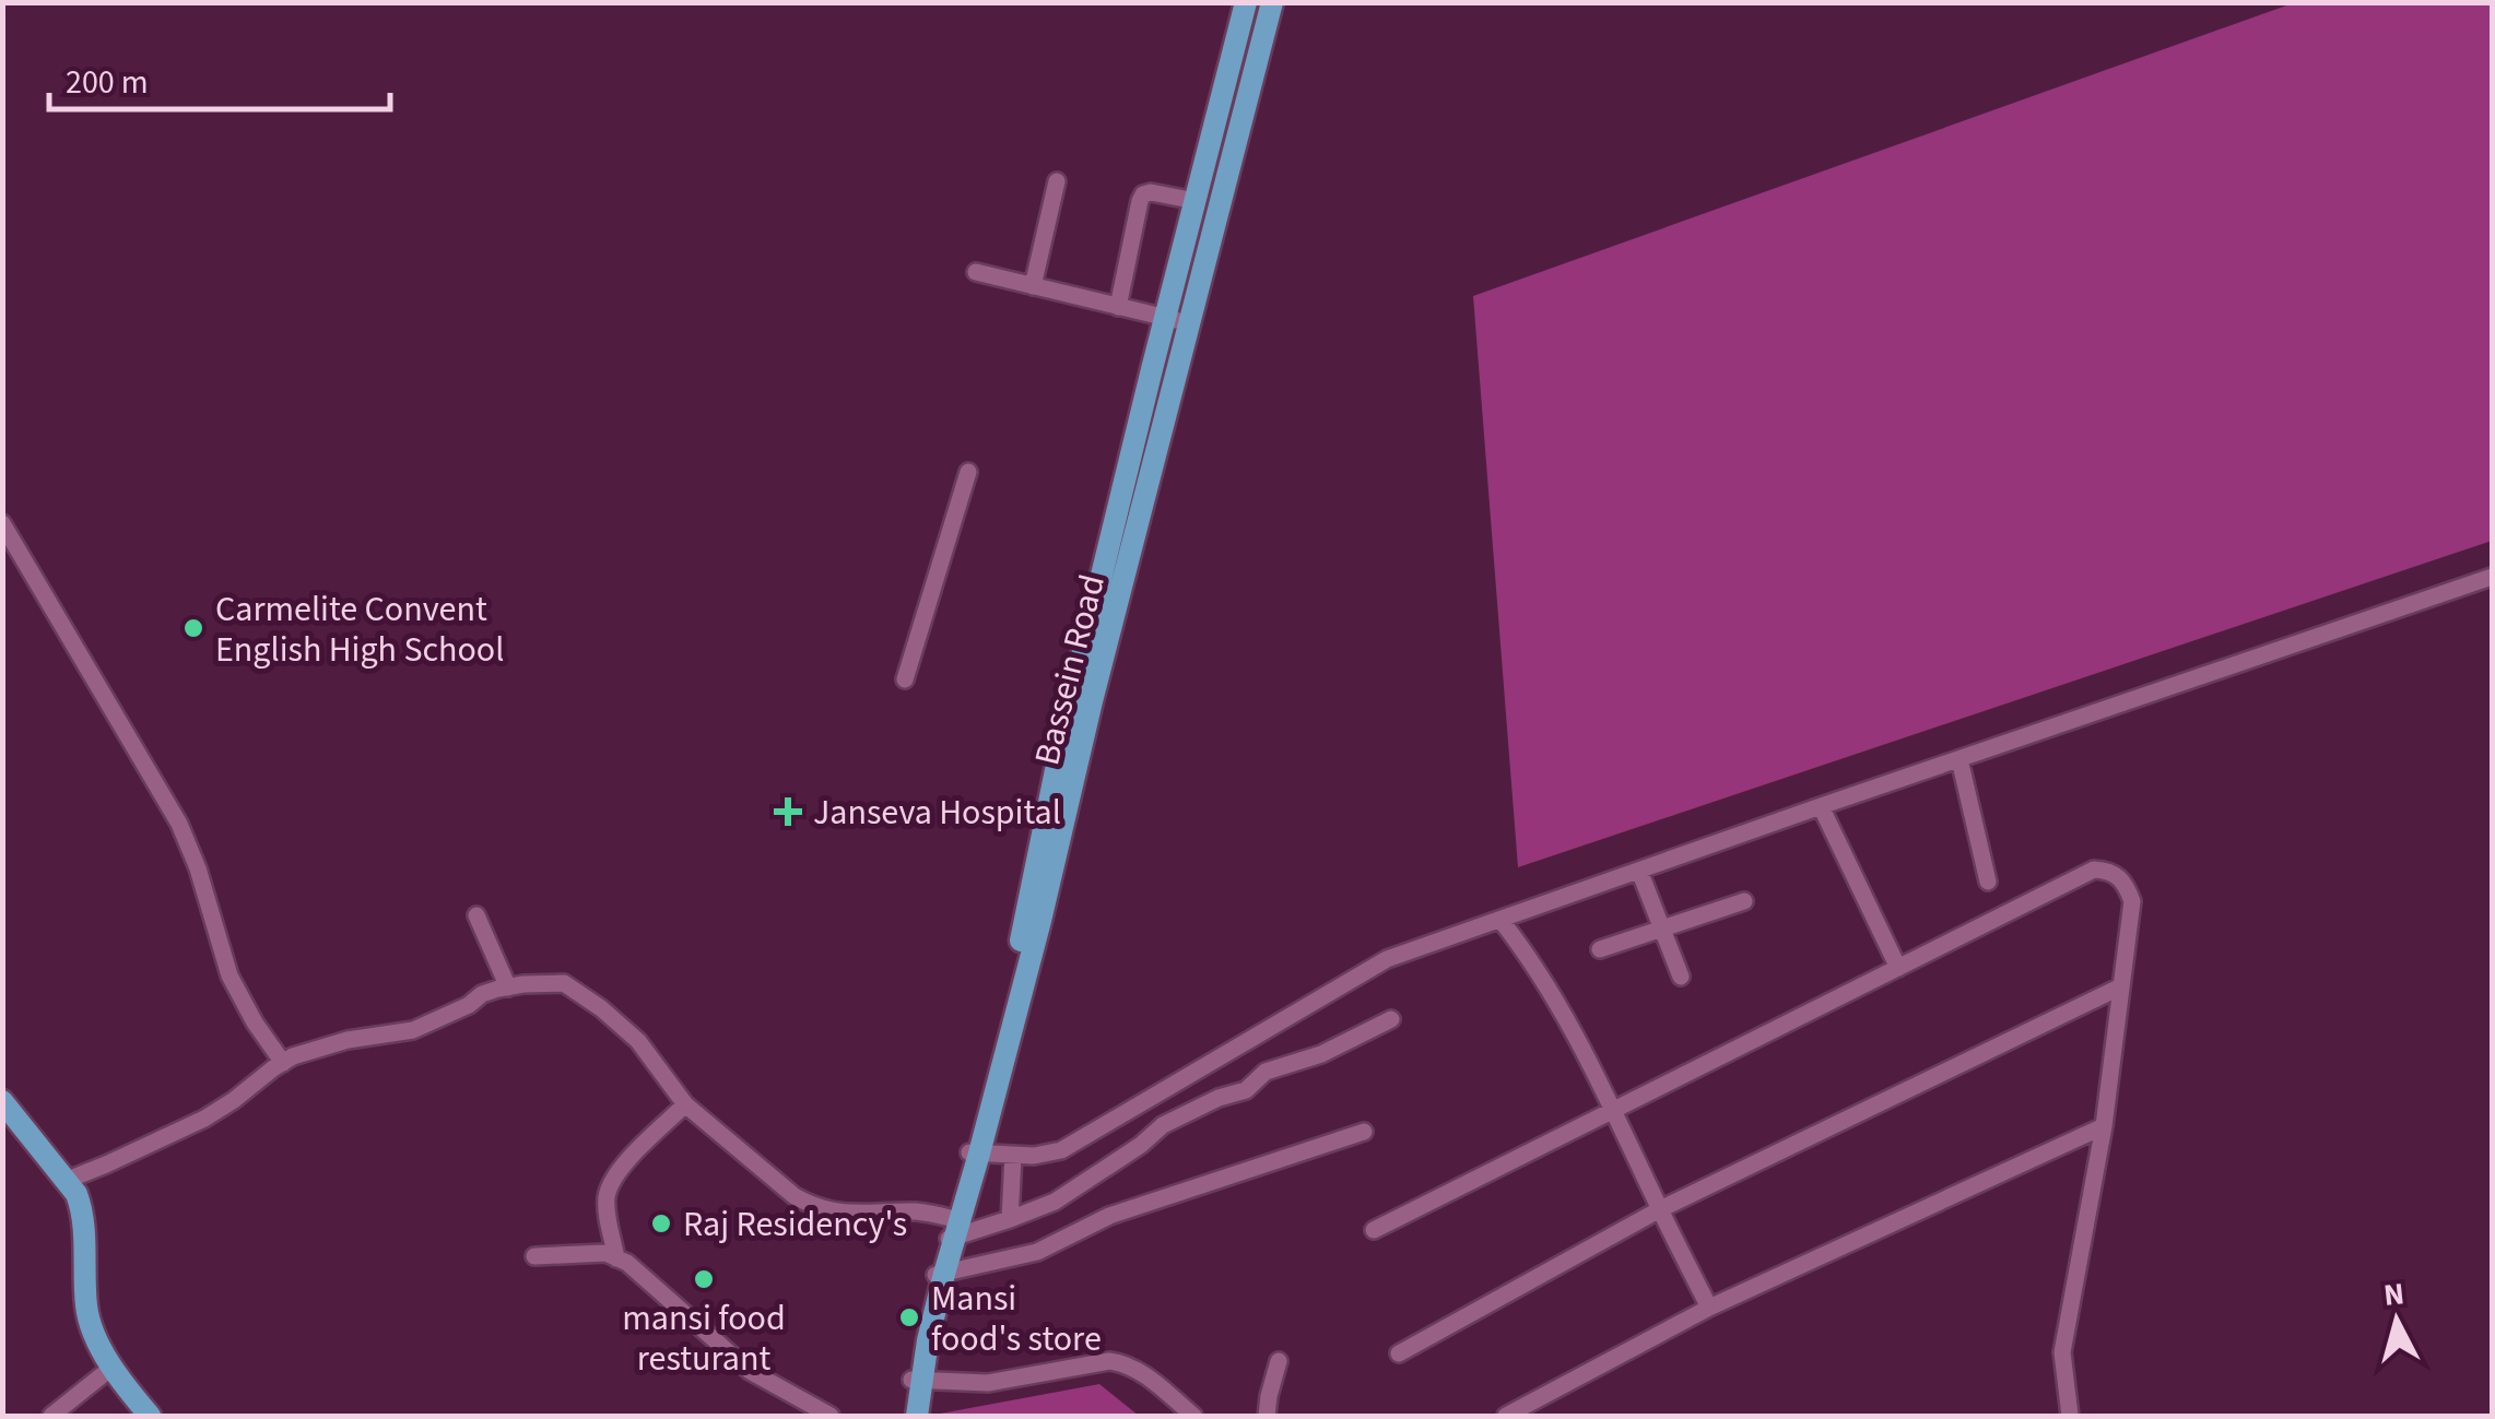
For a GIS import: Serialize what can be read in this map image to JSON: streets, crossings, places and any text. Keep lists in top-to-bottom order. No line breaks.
{"streets":{"main road":["Bassein Road"]},"places":{"other":["Carmelite Convent English High School","Raj Residency's","mansi food resturant","Mansi food's store"],"health":["Janseva Hospital"]},"scale_bar":"200 m","north":"top"}
